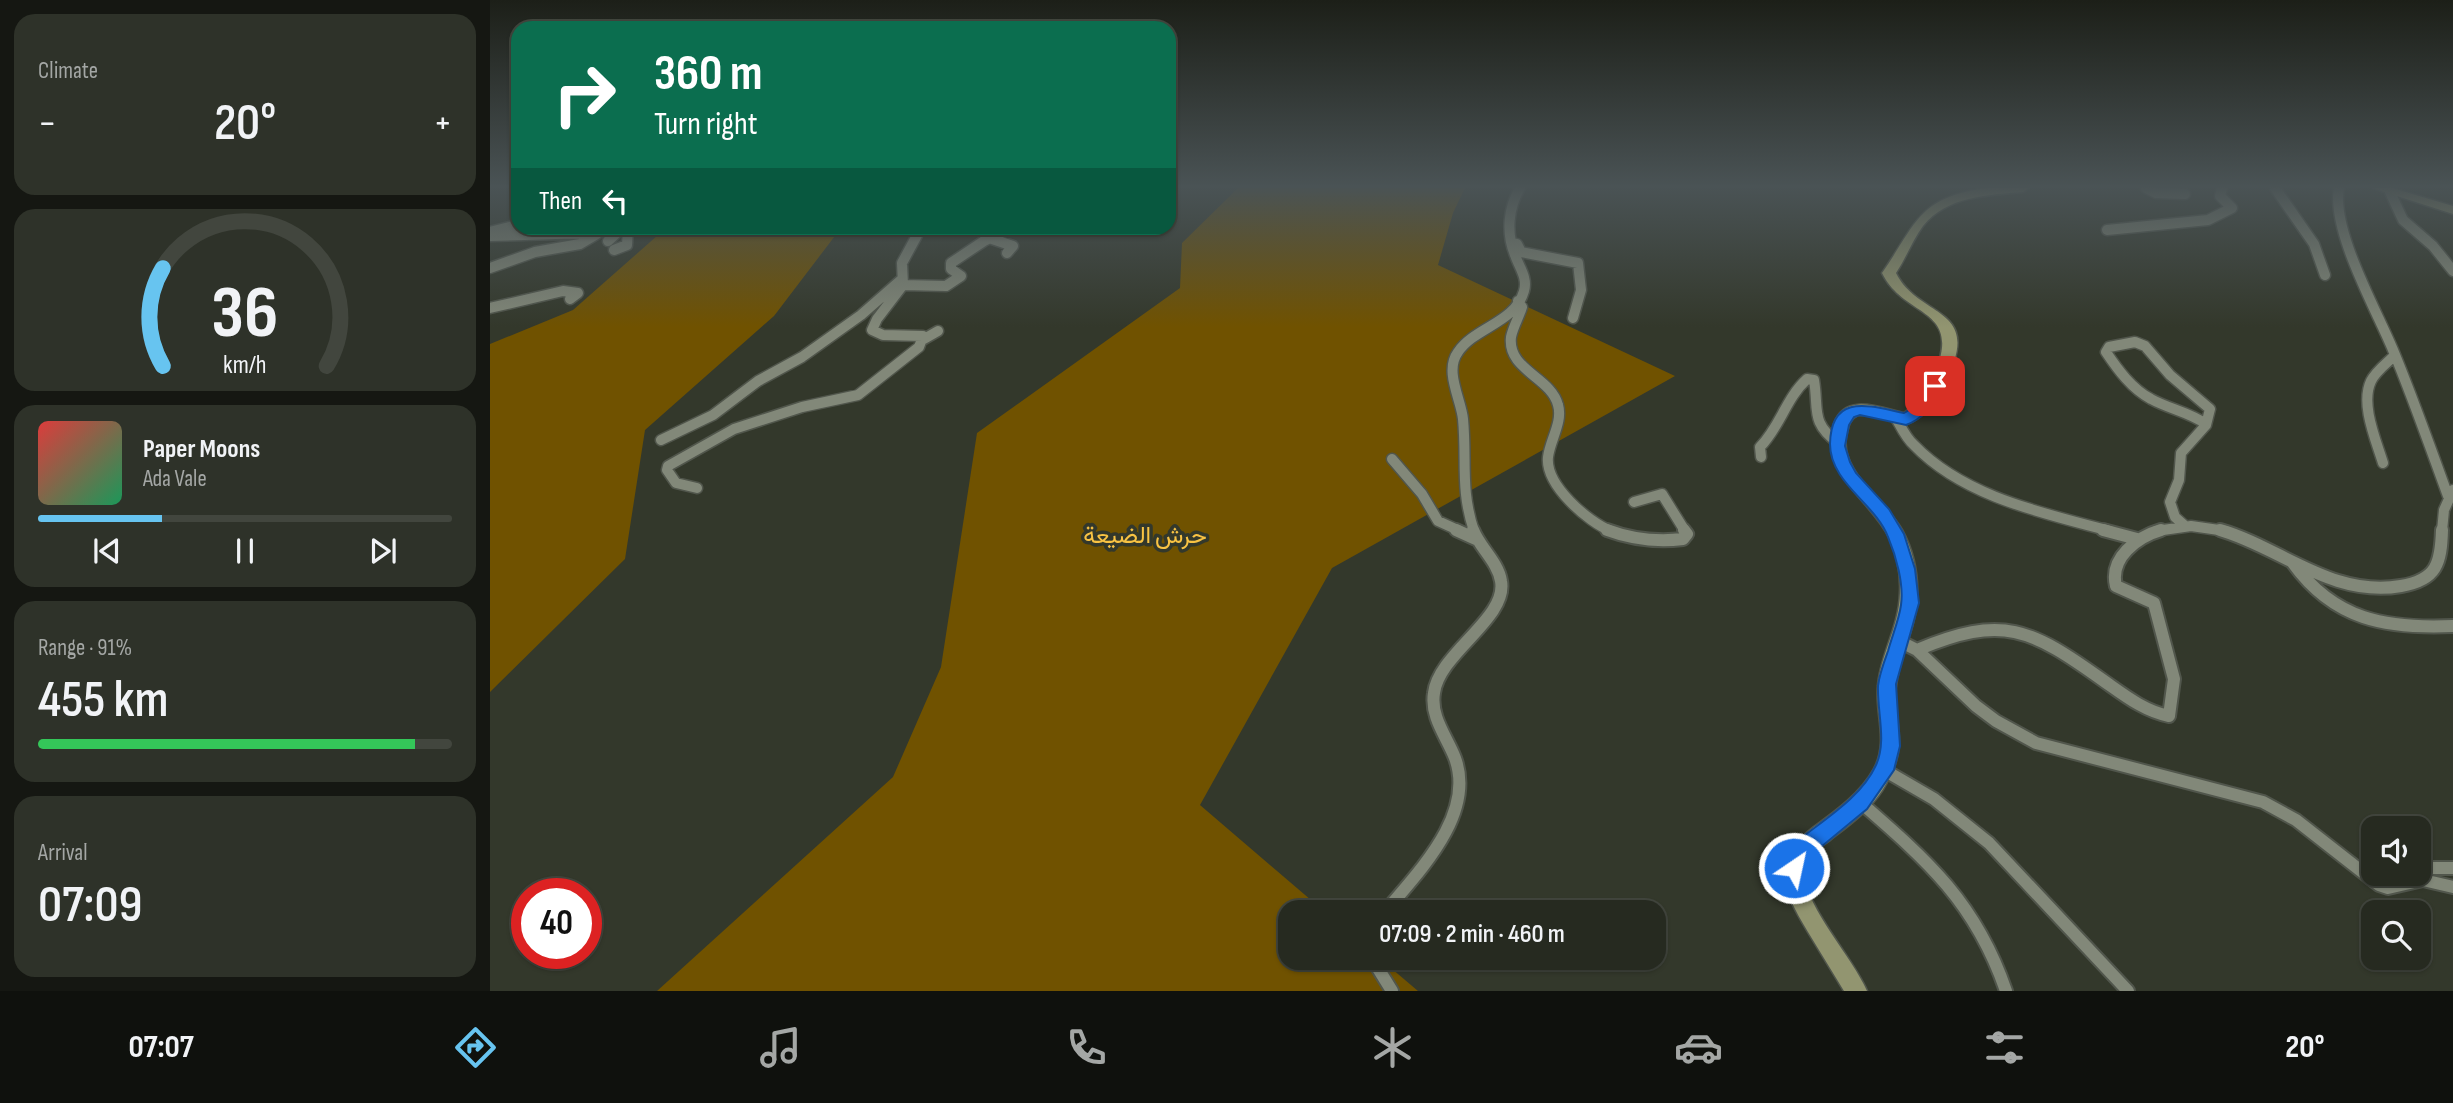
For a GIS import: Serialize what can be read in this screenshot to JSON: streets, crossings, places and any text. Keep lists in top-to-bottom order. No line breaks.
{"parks":["حرش الضيعة"],"page":{"tile":["Climate",["Range · 91%","455 km"],["Arrival","07:09"]],"turn":["360 m","Turn right"],"heat":["−","20°","+"],"then":"Then","song":["Paper Moons","Ada Vale"],"limit":"40","trip":"07:09 · 2 min · 460 m","tabs":["07:07","20°"],"gauge":["36","km/h"]}}
